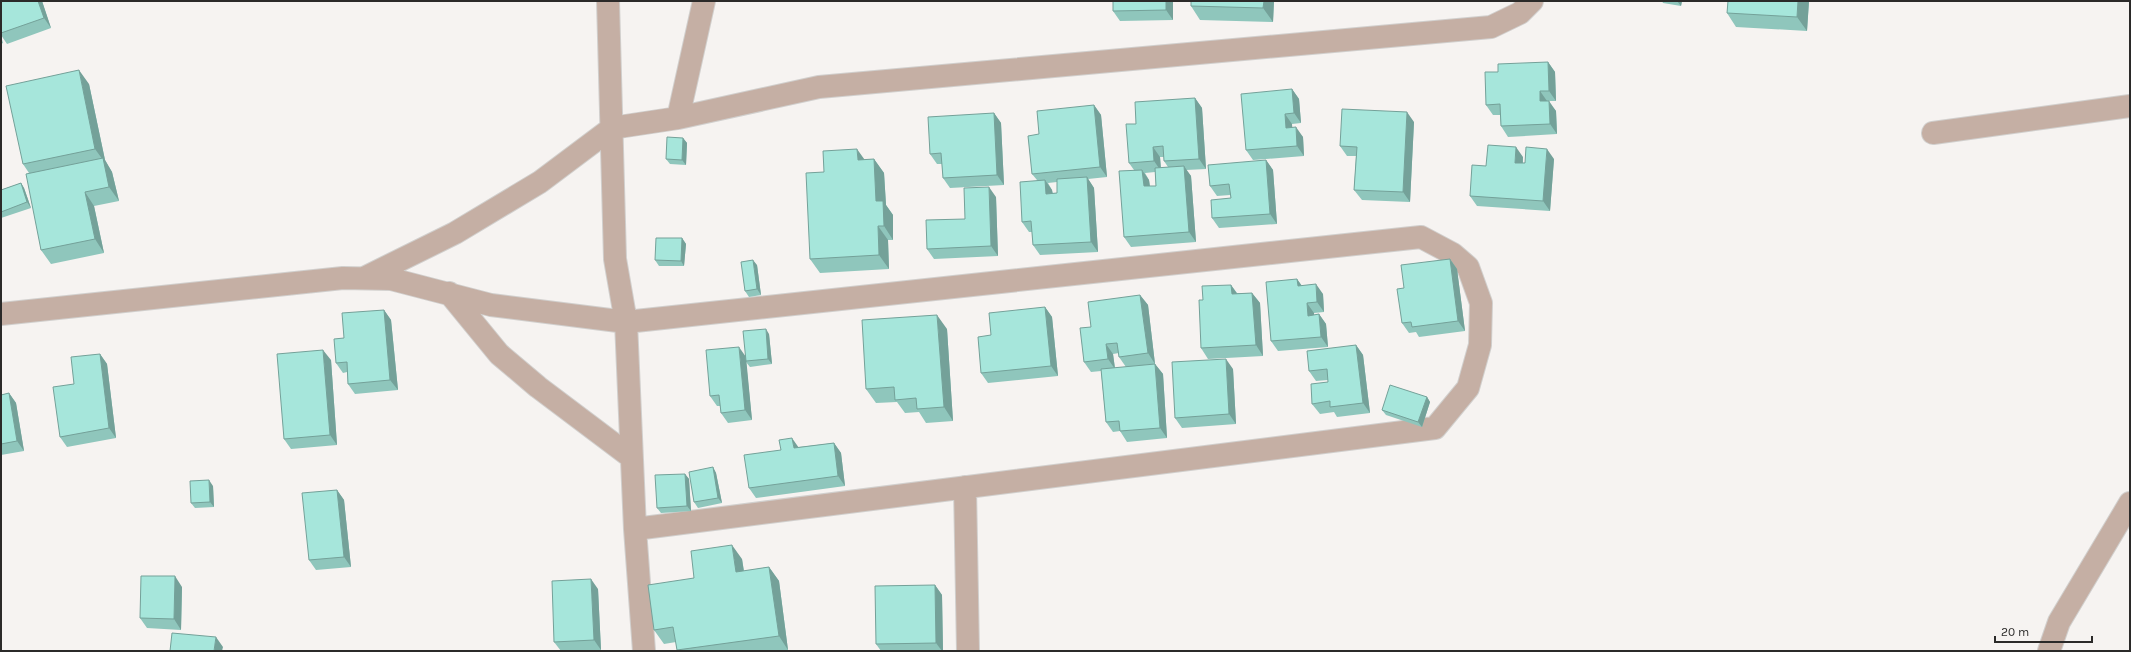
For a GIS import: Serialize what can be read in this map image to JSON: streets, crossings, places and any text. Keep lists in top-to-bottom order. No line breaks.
{"scale_bar":"20 m"}
